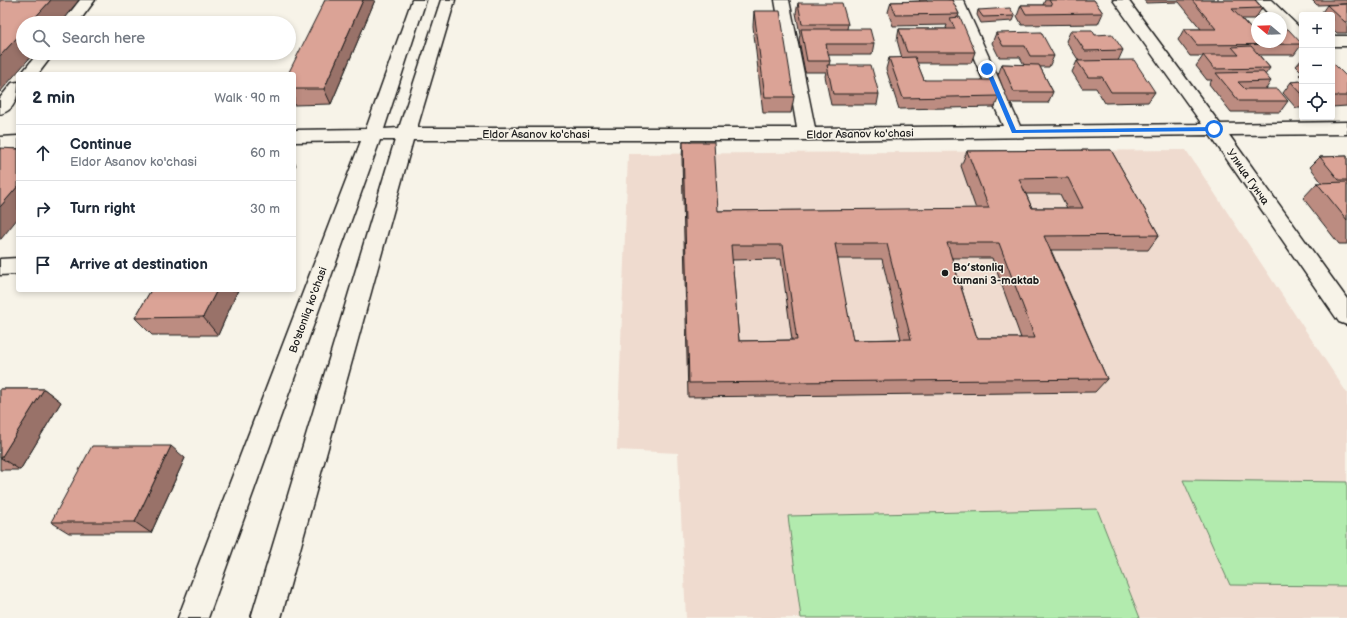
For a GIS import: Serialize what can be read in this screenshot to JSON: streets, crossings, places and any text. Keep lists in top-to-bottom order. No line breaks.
{"streets":{"street":["Eldor Asanov ko'chasi","Улица Гунча","Bo'stonliq ko'chasi"]},"crossings":[["Eldor Asanov ko'chasi","Улица Гунча"],["Eldor Asanov ko'chasi","Bo'stonliq ko'chasi"]],"places":["Bo’stonliq tumani 3-maktab"],"north":"left","page":{"map_buttons":["+","−"],"search":"Search here","heading":["2 min","Walk · 90 m"],"list":[["Continue","Eldor Asanov ko'chasi","60 m"],["Turn right","30 m"],"Arrive at destination"]}}
